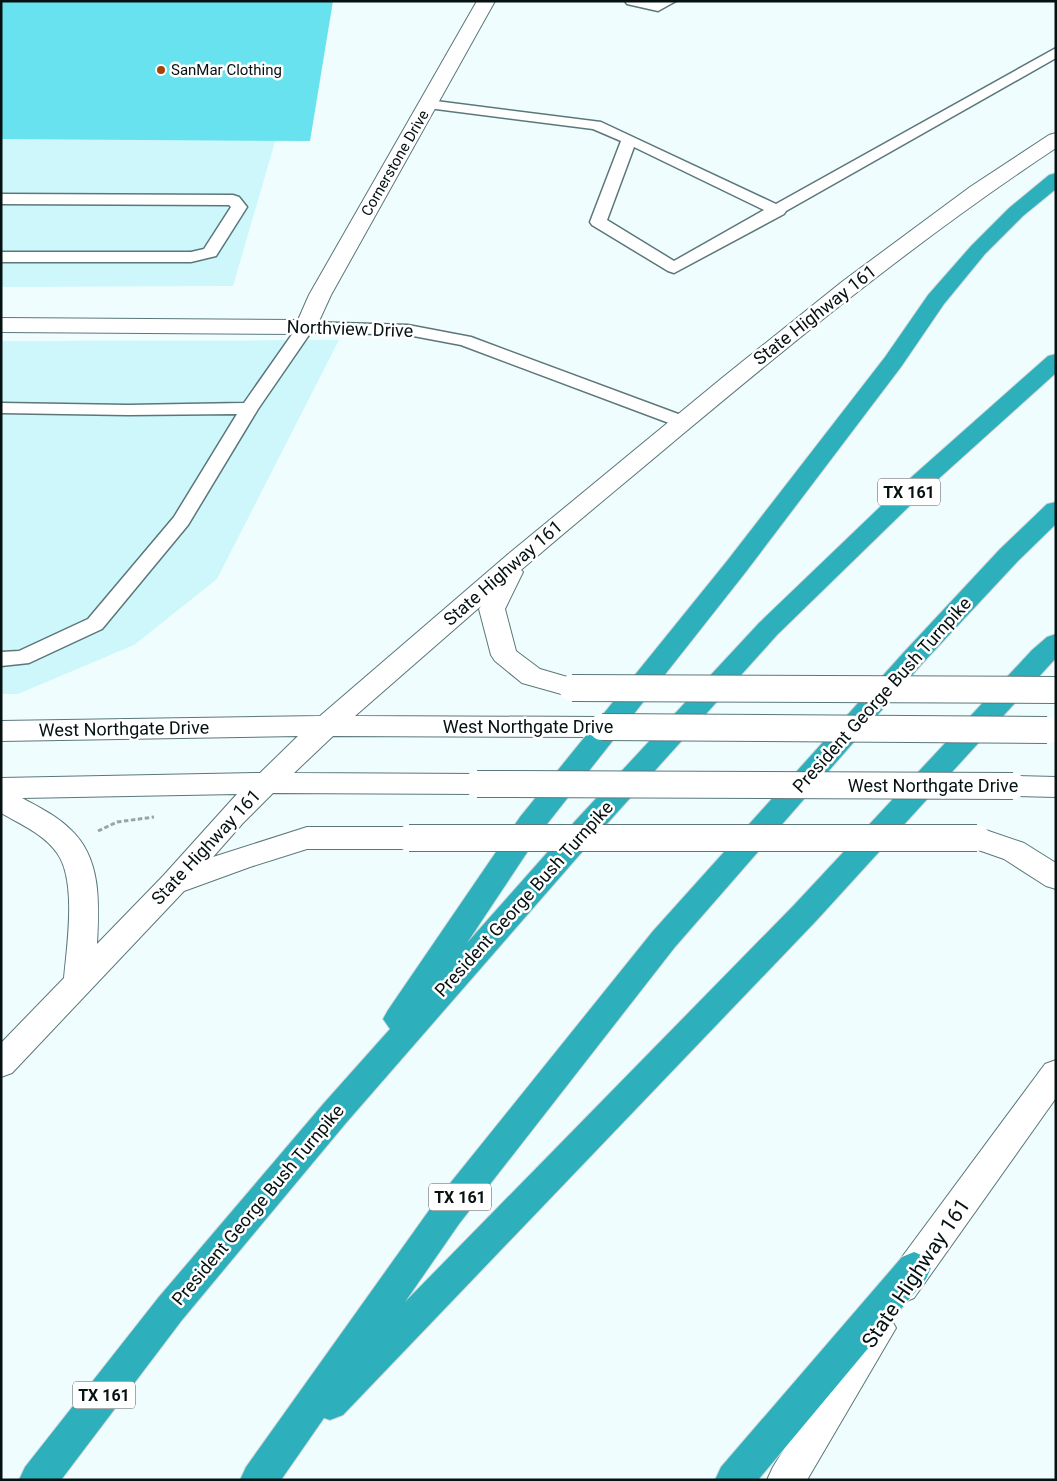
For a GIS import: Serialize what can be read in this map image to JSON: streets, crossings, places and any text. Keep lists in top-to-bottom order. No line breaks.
{"streets":{"highway":["TX 161","President George Bush Turnpike"],"main road":["Cornerstone Drive","State Highway 161","Northview Drive","West Northgate Drive"]},"crossings":[["Cornerstone Drive","Northview Drive"],["State Highway 161","Northview Drive"],["State Highway 161","West Northgate Drive"]],"places":["SanMar Clothing"]}
